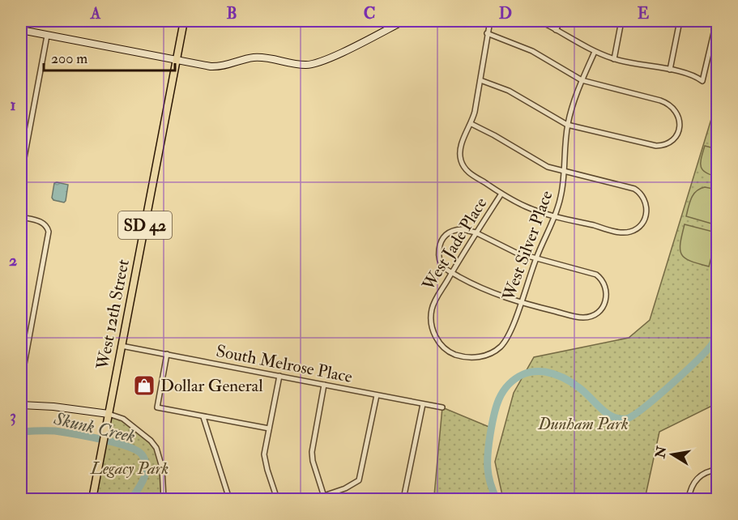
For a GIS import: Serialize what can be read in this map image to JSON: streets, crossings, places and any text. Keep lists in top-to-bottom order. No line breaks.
{"streets":{"main road":["SD 42","West 12th Street"],"street":["West Jade Place","West Silver Place","South Melrose Place"]},"crossings":[["West Jade Place","West Silver Place"],["West 12th Street","South Melrose Place"]],"water":["Skunk Creek"],"parks":["Dunham Park","Legacy Park"],"places":{"shop":["Dollar General"]},"scale_bar":"200 m","north":"left","grid":{"columns":["A","B","C","D","E"],"rows":["1","2","3"]}}
